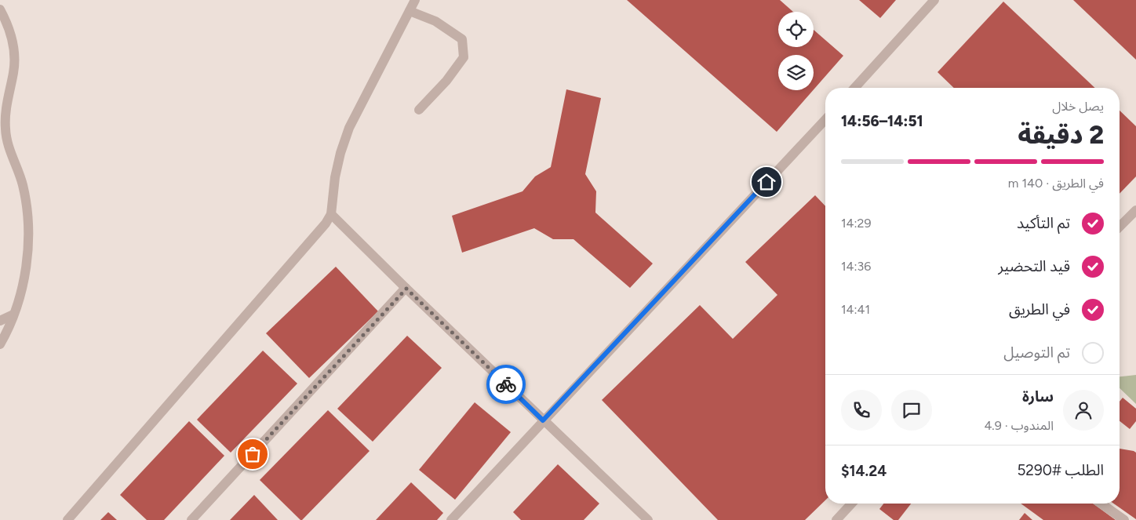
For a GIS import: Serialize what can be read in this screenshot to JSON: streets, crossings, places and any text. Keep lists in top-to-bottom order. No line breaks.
{"page":{"heading":["2 دقيقة","يصل خلال","14:51–14:56"],"panel":["سارة","المندوب · 4.9","الطلب #5290","$14.24"],"bar":"في الطريق · 140 m","list":[["تم التأكيد","14:29"],["قيد التحضير","14:36"],["في الطريق","14:41"],"تم التوصيل"]}}
